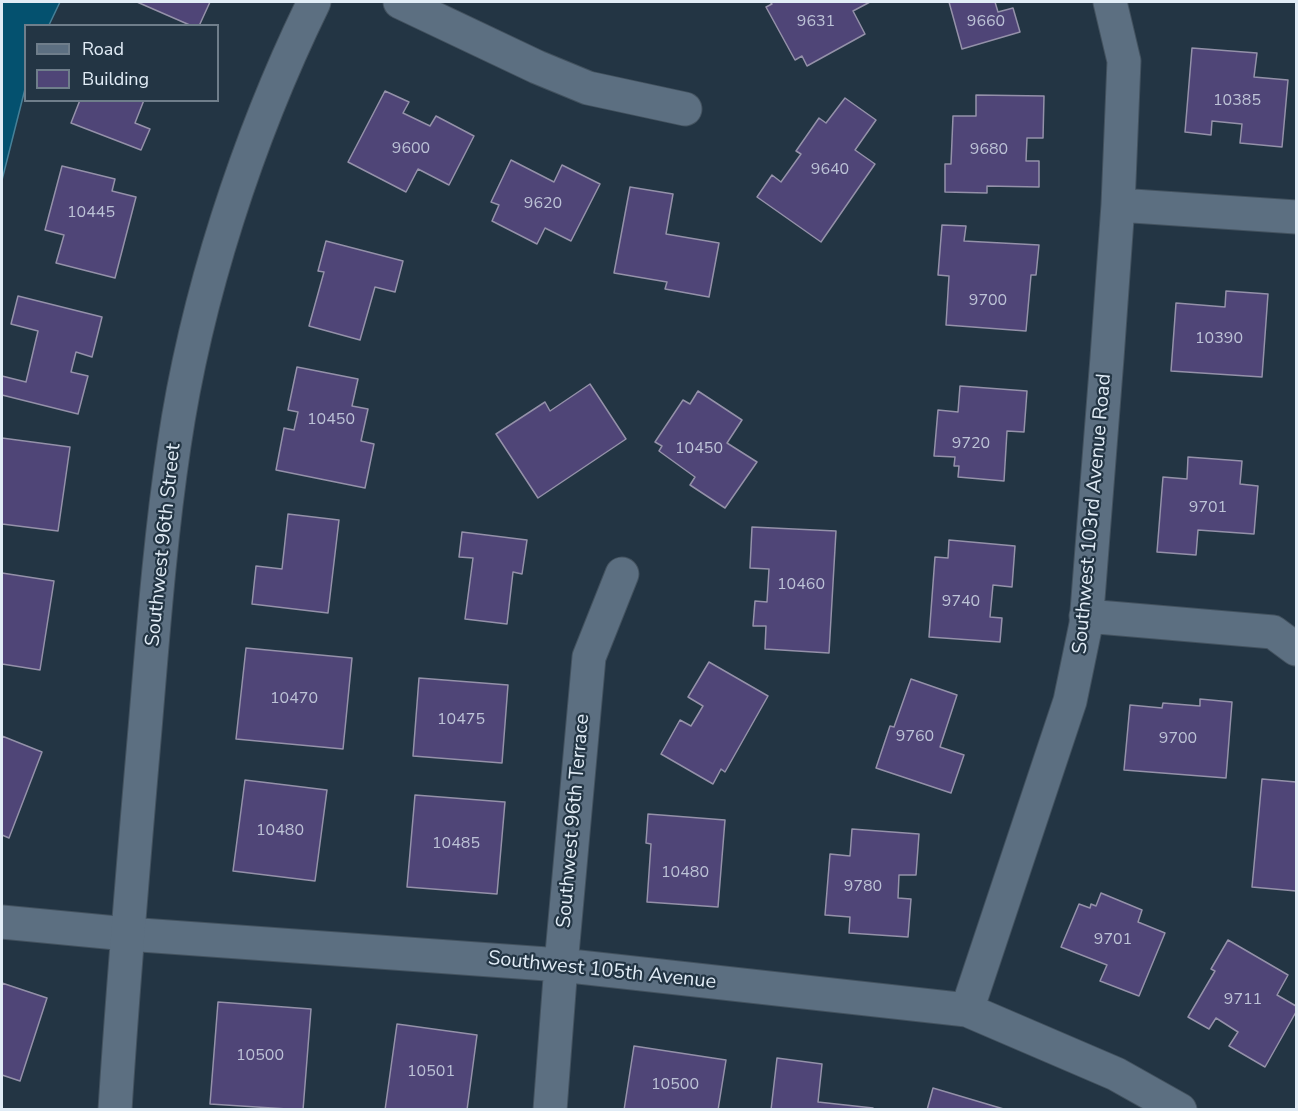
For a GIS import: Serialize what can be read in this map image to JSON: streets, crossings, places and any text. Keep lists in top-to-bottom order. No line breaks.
{"streets":{"street":["Southwest 103rd Avenue Road","Southwest 96th Street","Southwest 96th Terrace","Southwest 105th Avenue"]},"crossings":[["Southwest 103rd Avenue Road","Southwest 105th Avenue"],["Southwest 96th Street","Southwest 105th Avenue"],["Southwest 96th Terrace","Southwest 105th Avenue"]],"house_numbers":["9631","9660","10385","9600","9680","9640","9620","10445","9700","10390","10450","9720","10450","9701","10460","9740","10470","10475","9760","9700","10480","10485","10480","9780","9701","9711","10500","10501","10500"],"legend":["Road","Building"]}
